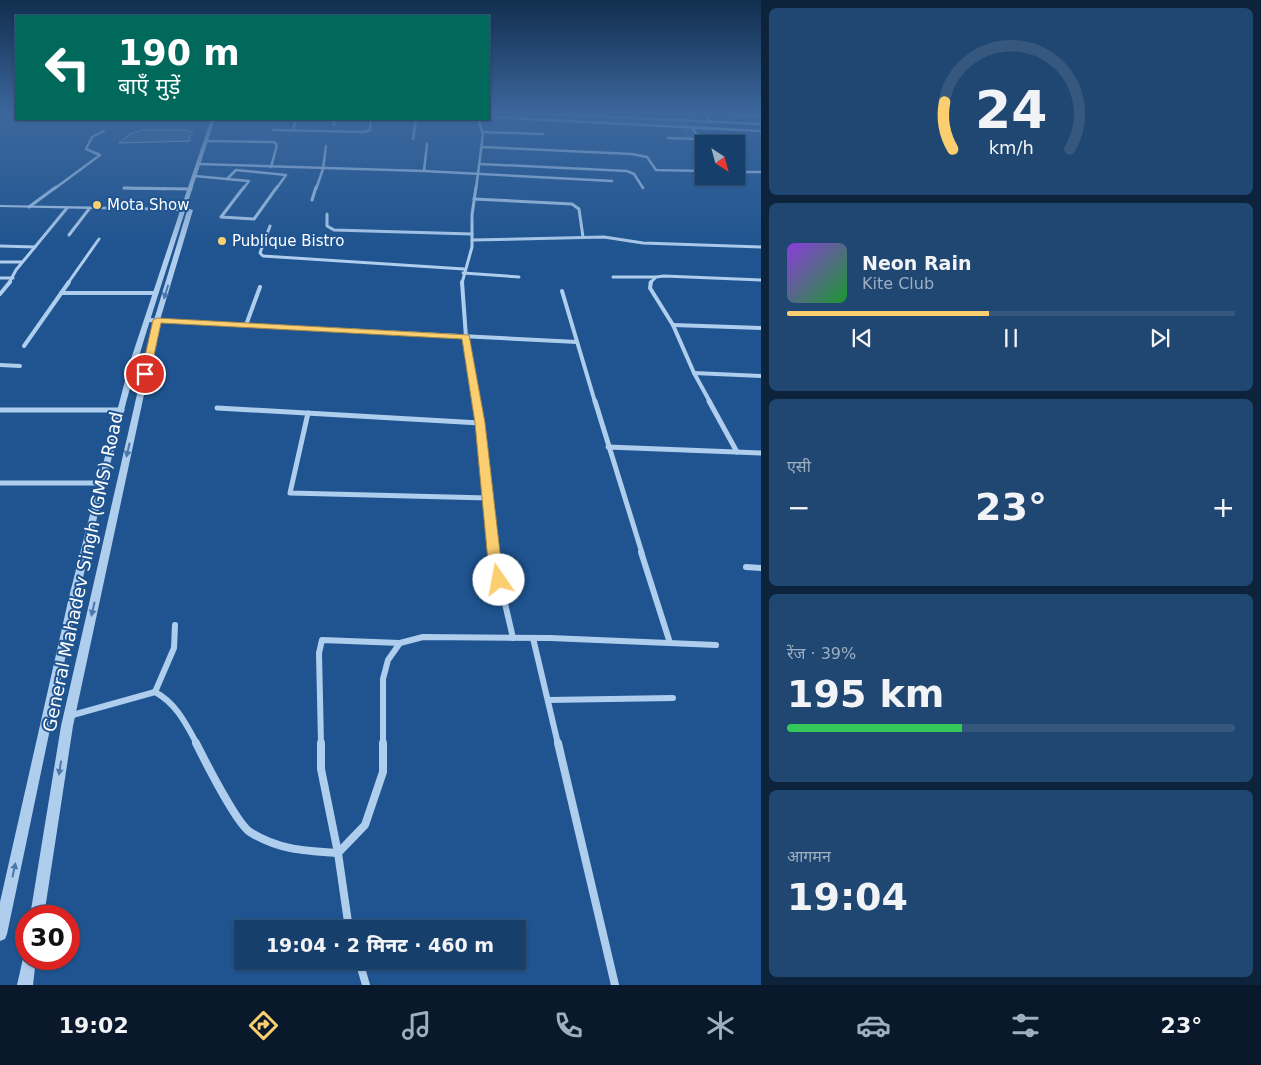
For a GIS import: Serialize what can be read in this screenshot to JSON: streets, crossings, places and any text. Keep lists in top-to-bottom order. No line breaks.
{"streets":{"street":["General Mahadev Singh (GMS) Road"]},"places":["Mota Show","Publique Bistro"],"north":"bottom right","page":{"turn":["190 m","बाएँ मुड़ें"],"song":["Neon Rain","Kite Club"],"tile":["एसी",["रेंज · 39%","195 km"],["आगमन","19:04"]],"heat":["−","23°","+"],"limit":"30","trip":"19:04 · 2 मिनट · 460 m","tabs":["19:02","23°"],"gauge":["24","km/h"]}}
